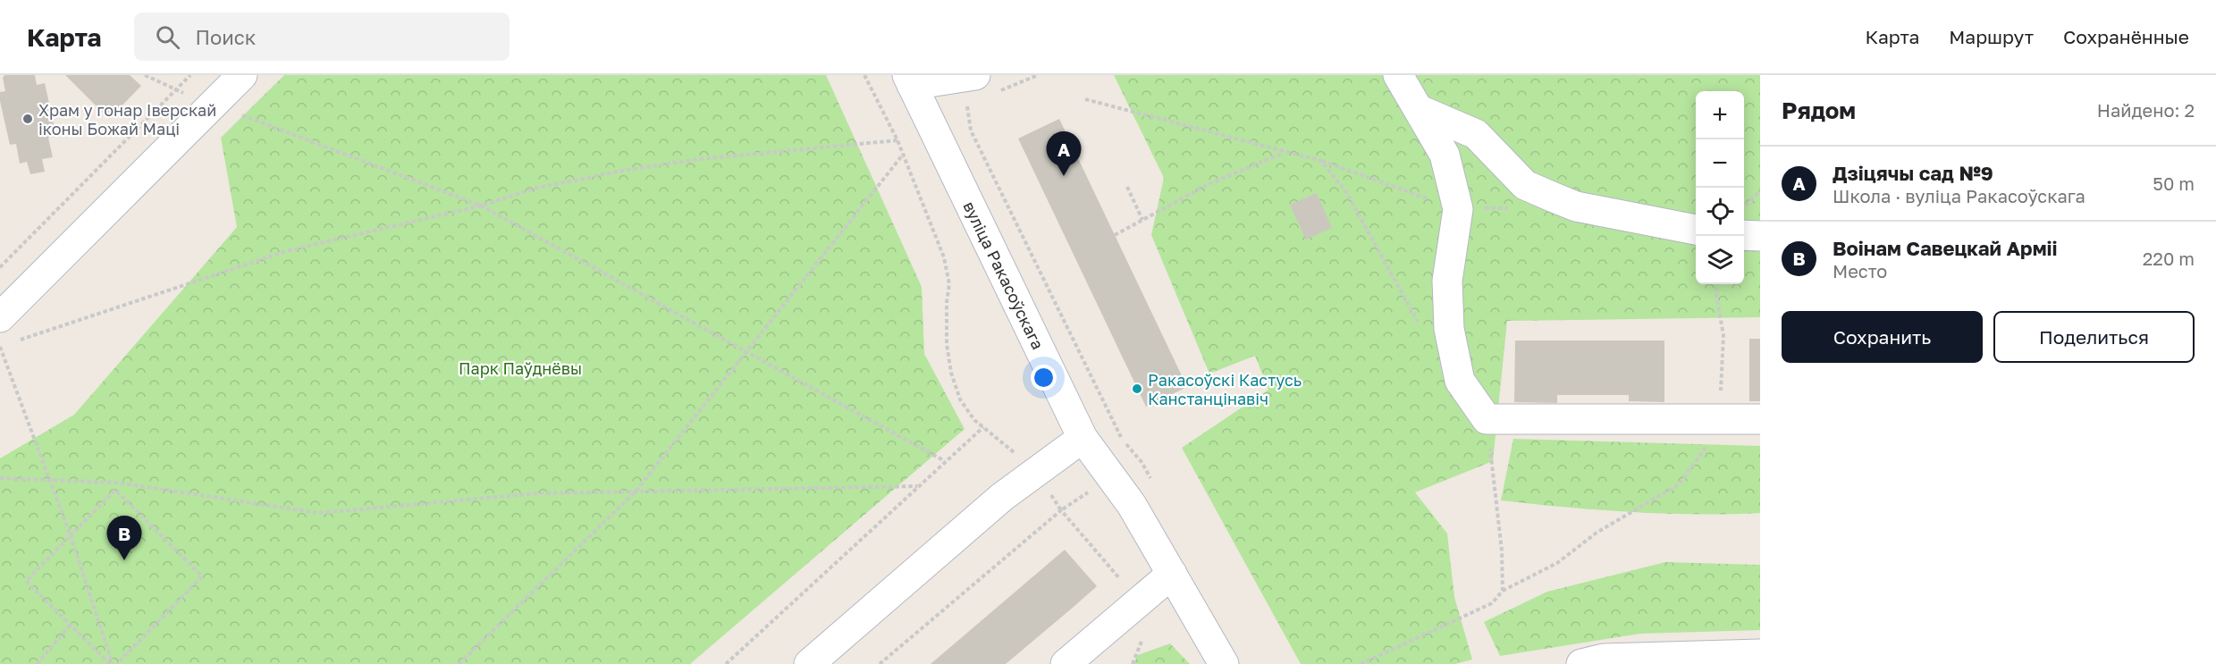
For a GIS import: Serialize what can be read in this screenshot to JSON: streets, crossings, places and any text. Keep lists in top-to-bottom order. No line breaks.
{"streets":{"street":["вуліца Ракасоўскага"]},"parks":["Парк Паўднёвы"],"places":["Храм у гонар Іверскай іконы Божай Маці","Ракасоўскі Кастусь Канстанцінавіч"],"page":{"header":"Карта","search":"Поиск","nav":["Карта","Маршрут","Сохранённые"],"heading":["Рядом","Найдено: 2"],"map_buttons":["+","−"],"pins":["A","B"],"list":[{"mark":"A","name":"Дзіцячы сад №9","note":"Школа · вуліца Ракасоўскага","value":"50 m"},{"mark":"B","name":"Воінам Савецкай Арміі","note":"Место","value":"220 m"}],"buttons":["Сохранить","Поделиться"]}}
